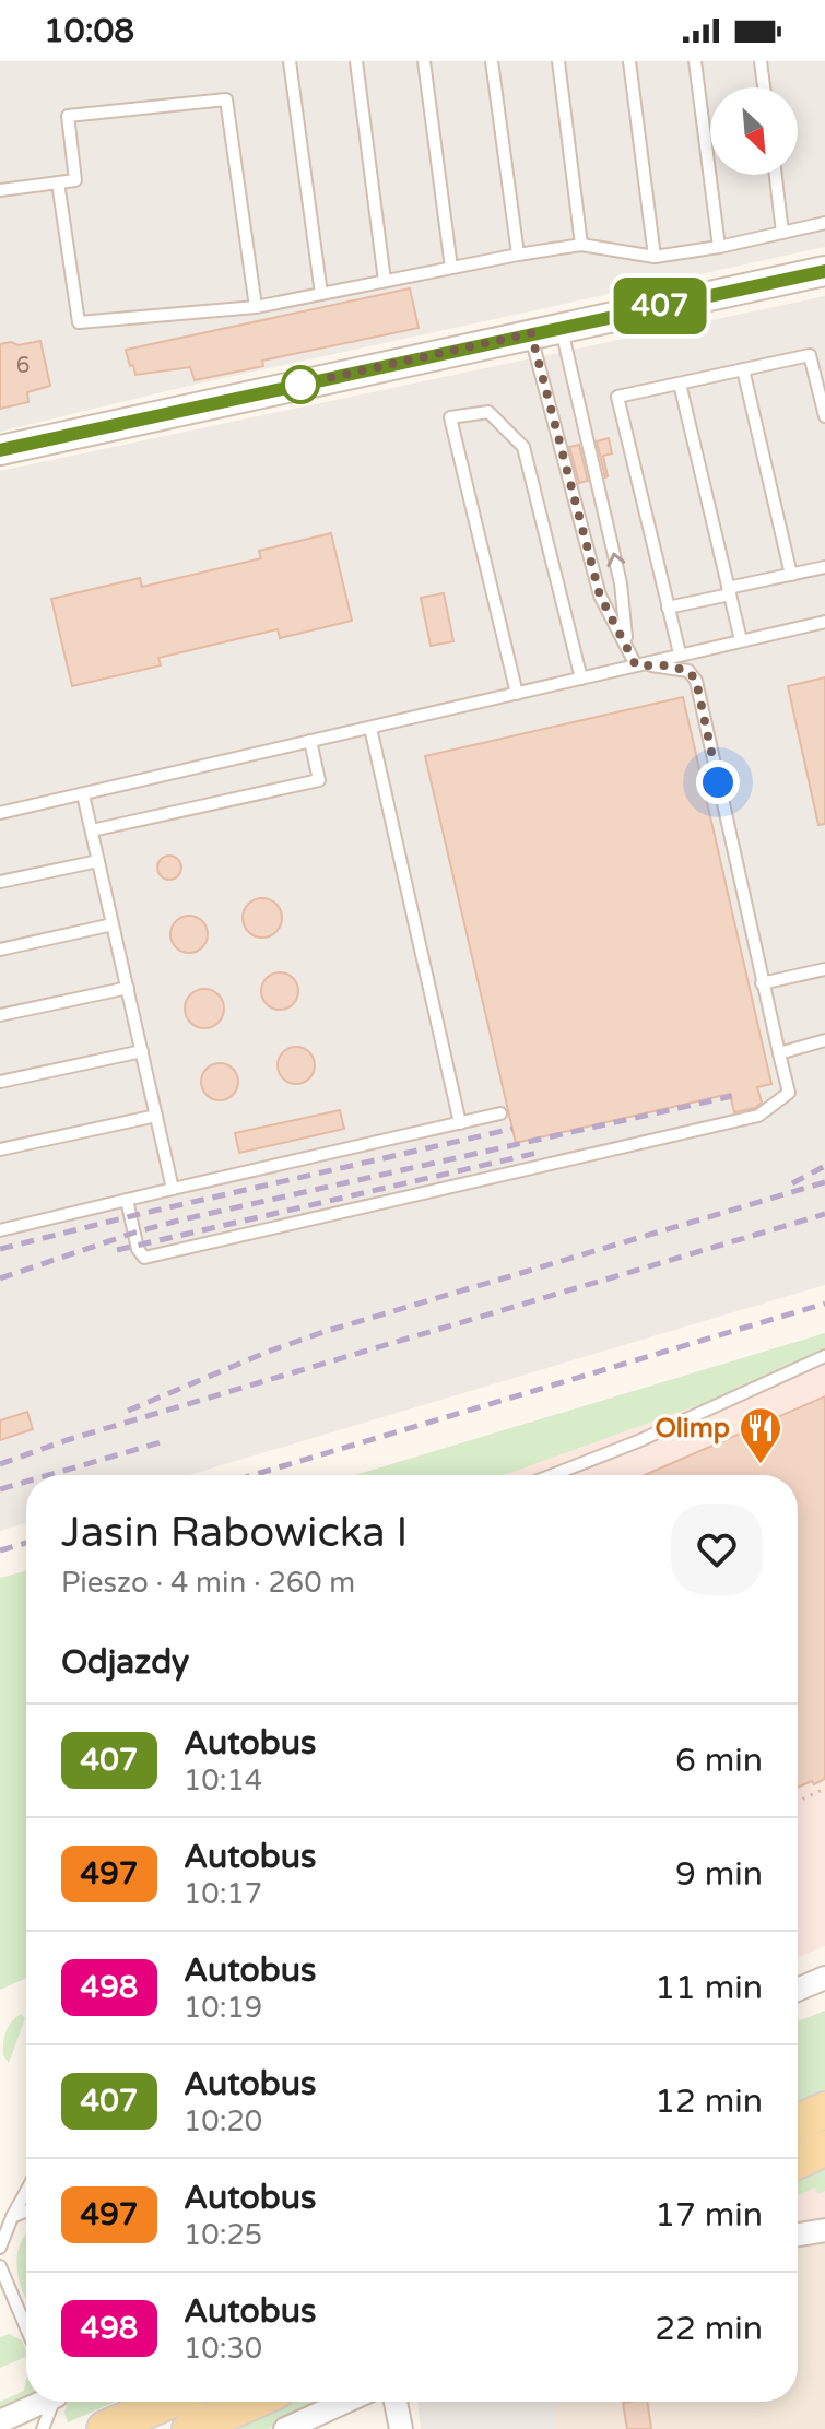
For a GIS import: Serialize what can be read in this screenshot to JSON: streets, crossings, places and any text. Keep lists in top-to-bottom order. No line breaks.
{"places":{"restaurant":["Olimp"]},"lines":["bus line 407"],"house_numbers":["6"],"north":"bottom right","page":{"status":"10:08","on_map":"407","heading":[["Jasin Rabowicka I","Pieszo · 4 min · 260 m"],"Odjazdy"],"list":[{"mark":"407","name":"Autobus","note":"10:14","value":"6 min"},{"mark":"497","name":"Autobus","note":"10:17","value":"9 min"},{"mark":"498","name":"Autobus","note":"10:19","value":"11 min"},{"mark":"407","name":"Autobus","note":"10:20","value":"12 min"},{"mark":"497","name":"Autobus","note":"10:25","value":"17 min"},{"mark":"498","name":"Autobus","note":"10:30","value":"22 min"}]}}
